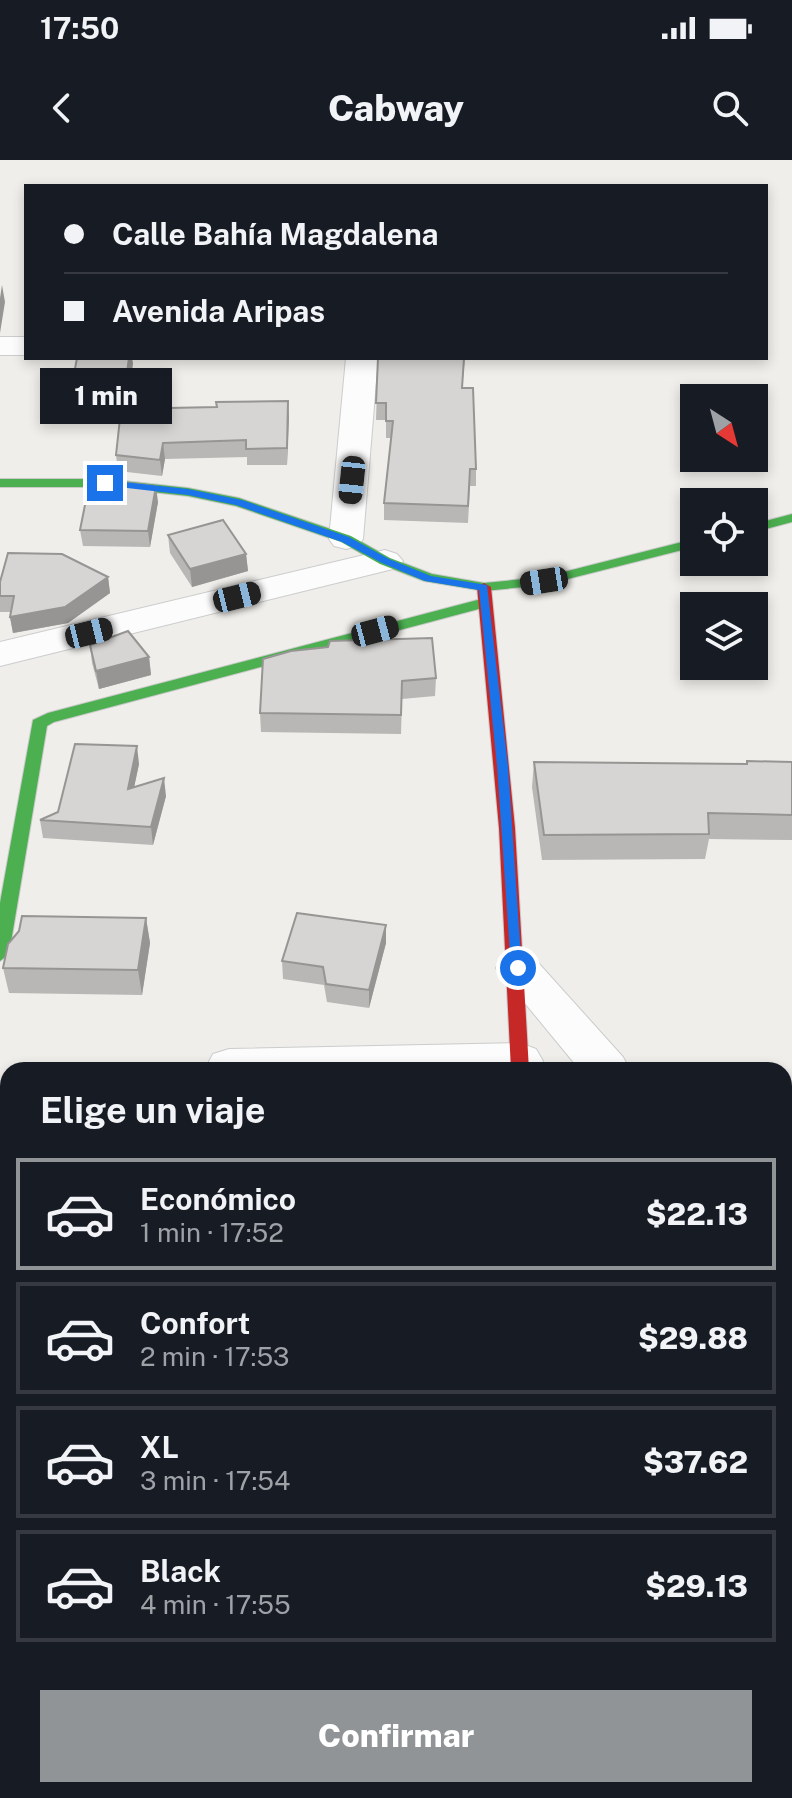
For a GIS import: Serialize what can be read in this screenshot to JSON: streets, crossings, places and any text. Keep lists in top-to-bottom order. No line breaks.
{"north":"bottom right","page":{"status":"17:50","header":"Cabway","banner":["Calle Bahía Magdalena","Avenida Aripas"],"bubble":"1 min","heading":"Elige un viaje","list":[{"name":"Económico","note":"1 min · 17:52","value":"$22.13"},{"name":"Confort","note":"2 min · 17:53","value":"$29.88"},{"name":"XL","note":"3 min · 17:54","value":"$37.62"},{"name":"Black","note":"4 min · 17:55","value":"$29.13"}],"buttons":"Confirmar"}}
